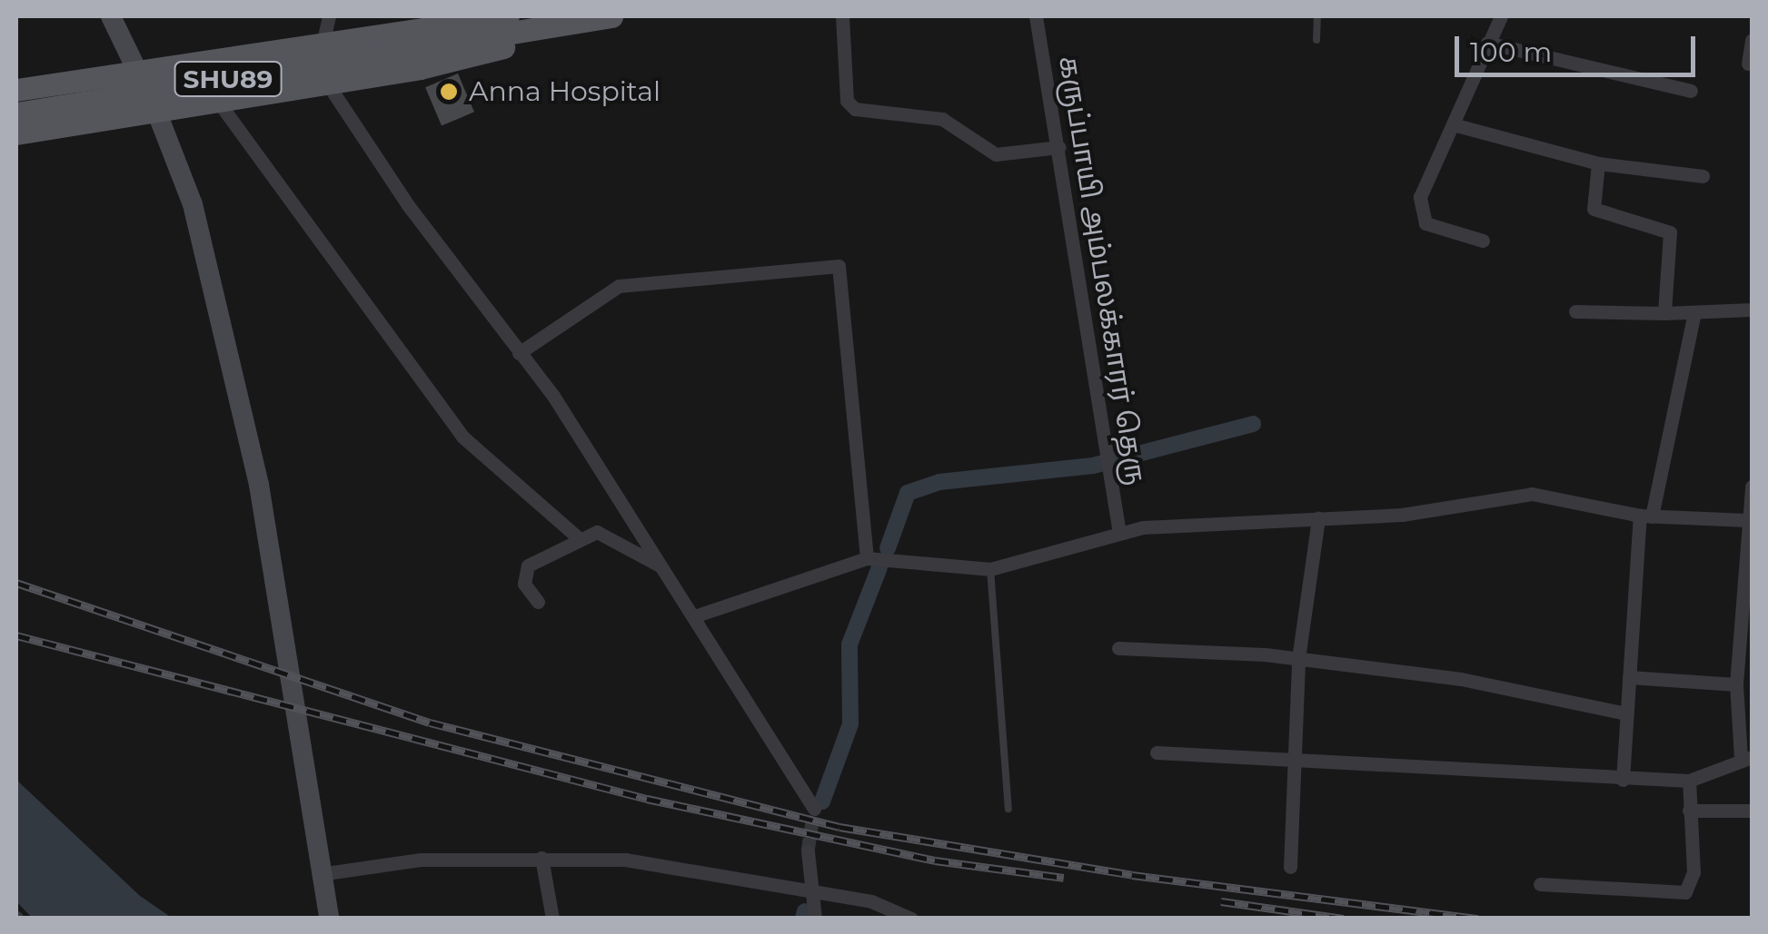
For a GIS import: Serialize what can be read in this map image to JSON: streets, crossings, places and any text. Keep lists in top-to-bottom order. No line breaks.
{"streets":{"main road":["SHU89"],"street":["கருப்பாயி அம்பலக்காரர் தெரு"]},"places":["Anna Hospital"],"scale_bar":"100 m"}
